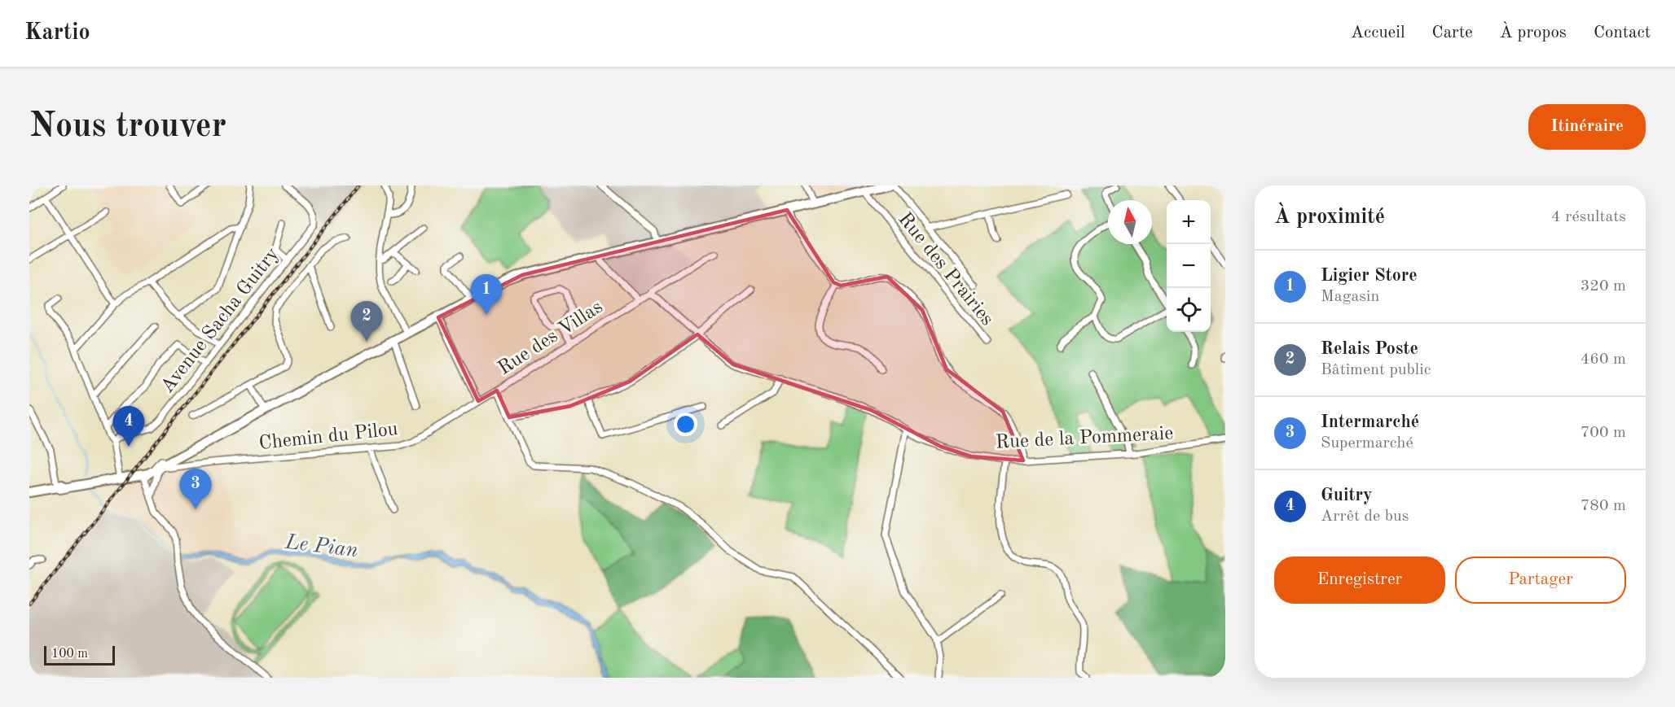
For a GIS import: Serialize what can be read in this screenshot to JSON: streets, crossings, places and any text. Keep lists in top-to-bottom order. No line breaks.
{"streets":{"street":["Rue des Prairies","Avenue Sacha Guitry","Rue des Villas","Chemin du Pilou","Rue de la Pommeraie"]},"crossings":[["Rue des Villas","Chemin du Pilou"]],"water":["Le Pian"],"scale_bar":"100 m","north":"top","page":{"header":"Kartio","nav":["Accueil","Carte","À propos","Contact"],"buttons":["Itinéraire",["Enregistrer","Partager"]],"title":"Nous trouver","heading":["À proximité","4 résultats"],"map_buttons":["+","−"],"list":[{"mark":"1","name":"Ligier Store","note":"Magasin","value":"320 m"},{"mark":"2","name":"Relais Poste","note":"Bâtiment public","value":"460 m"},{"mark":"3","name":"Intermarché","note":"Supermarché","value":"700 m"},{"mark":"4","name":"Guitry","note":"Arrêt de bus","value":"780 m"}],"pins":["1","2","4","3"],"scale":"100 m"}}
